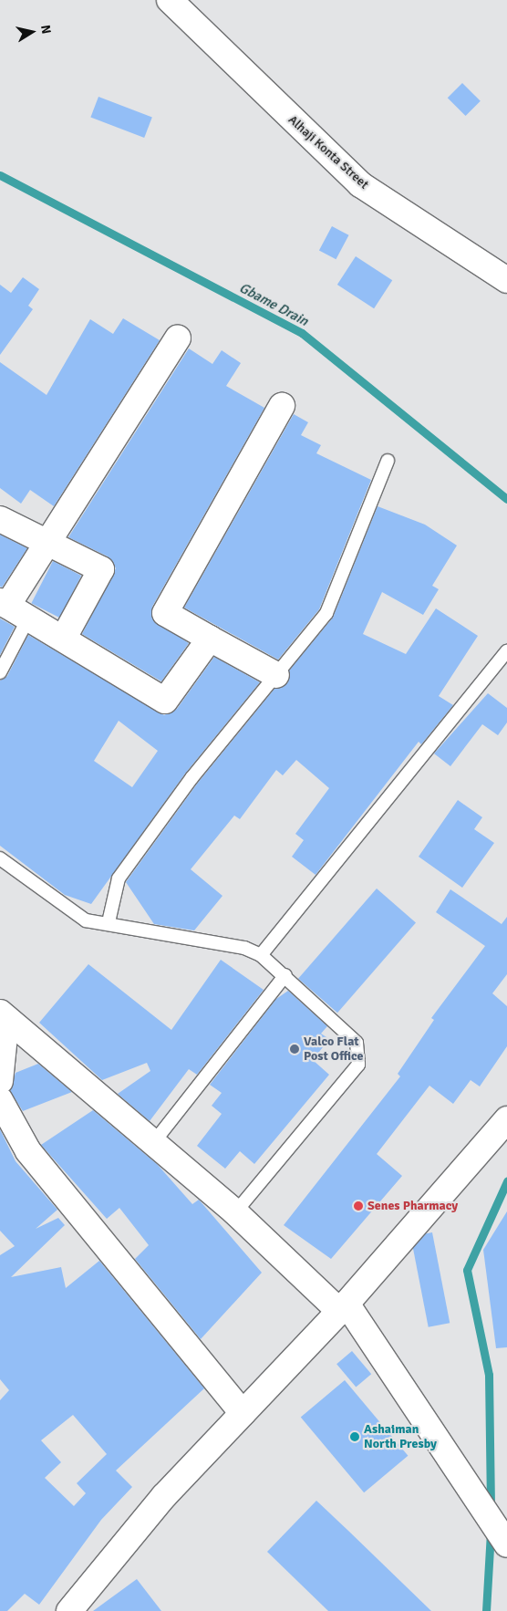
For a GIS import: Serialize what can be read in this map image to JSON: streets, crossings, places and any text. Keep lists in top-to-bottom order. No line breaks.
{"streets":{"street":["Alhaji Konta Street"]},"water":["Gbame Drain"],"places":["Valco Flat Post Office","Senes Pharmacy","Ashaiman North Presby"],"north":"right"}
